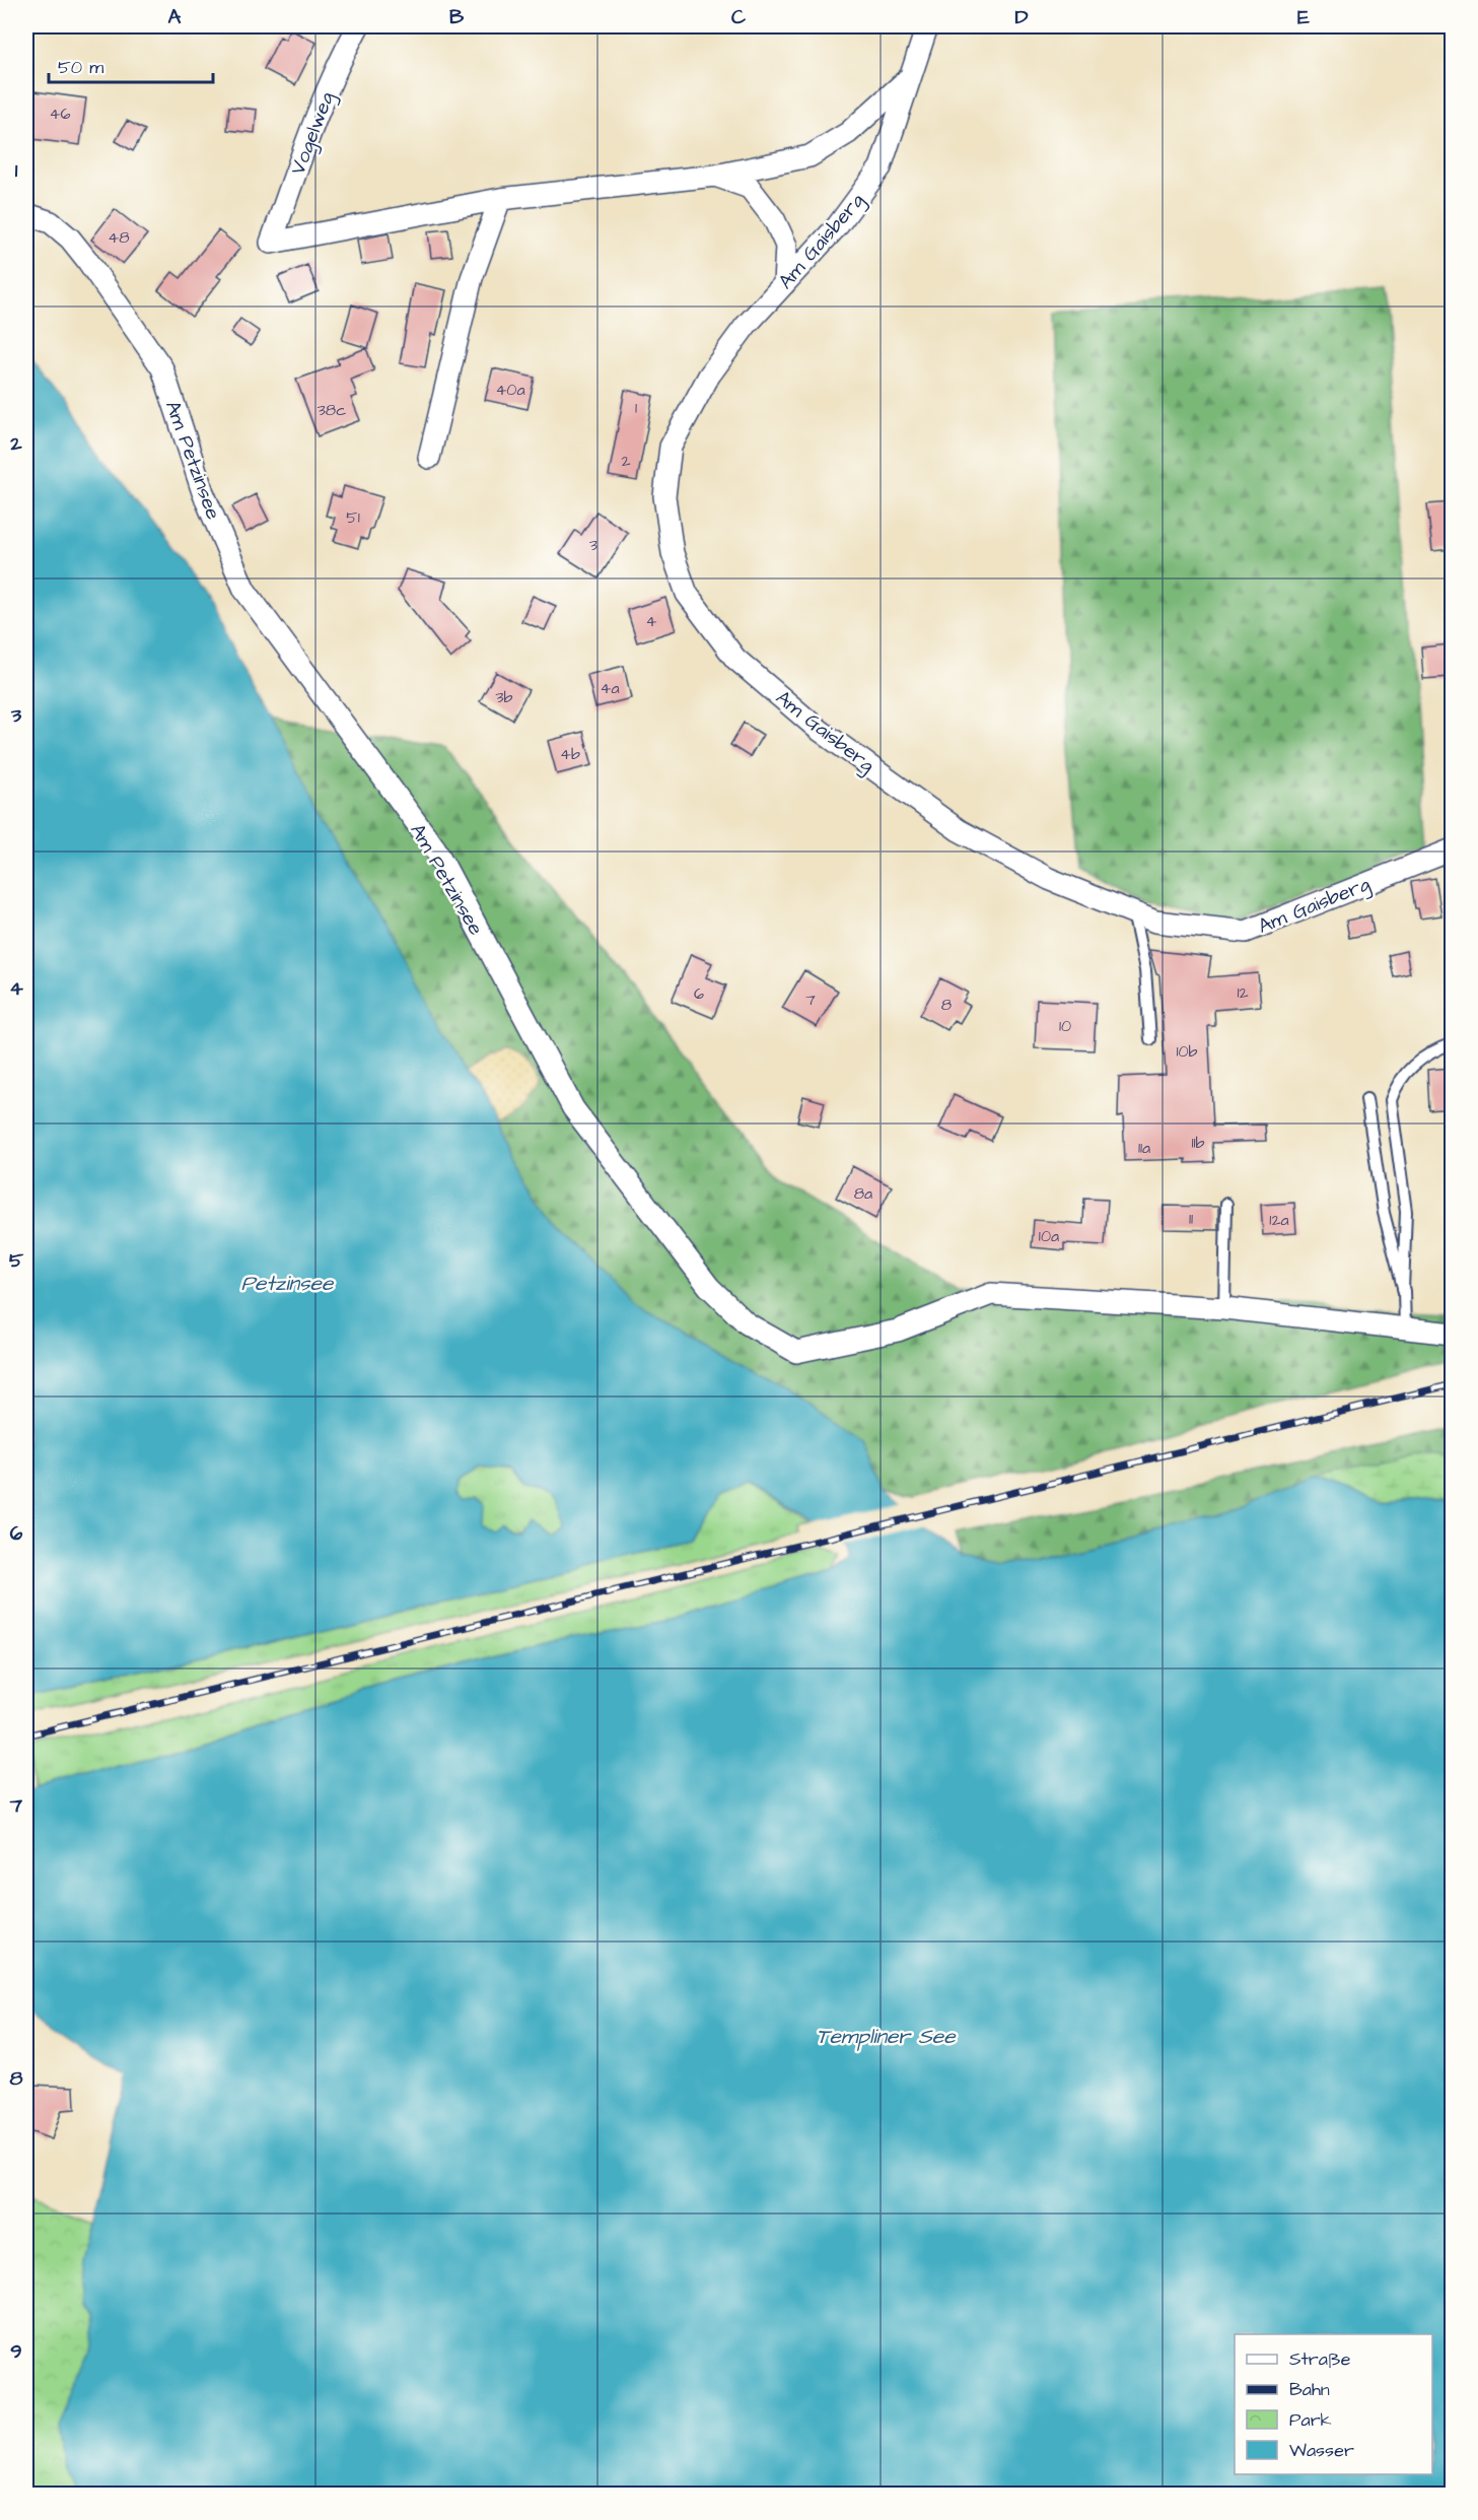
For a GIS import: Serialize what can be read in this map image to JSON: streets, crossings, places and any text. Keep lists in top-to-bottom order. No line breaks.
{"streets":{"street":["Vogelweg","Am Gaisberg","Am Petzinsee"]},"water":["Petzinsee","Templiner See"],"house_numbers":["46","48","40a","1","38c","2","51","3","4","4a","3b","4b","12","6","7","8","10","10b","11b","11a","8a","11","12a","10a"],"legend":["Straße","Bahn","Park","Wasser"],"scale_bar":"50 m","grid":{"columns":["A","B","C","D","E"],"rows":["1","2","3","4","5","6","7","8","9"]}}
